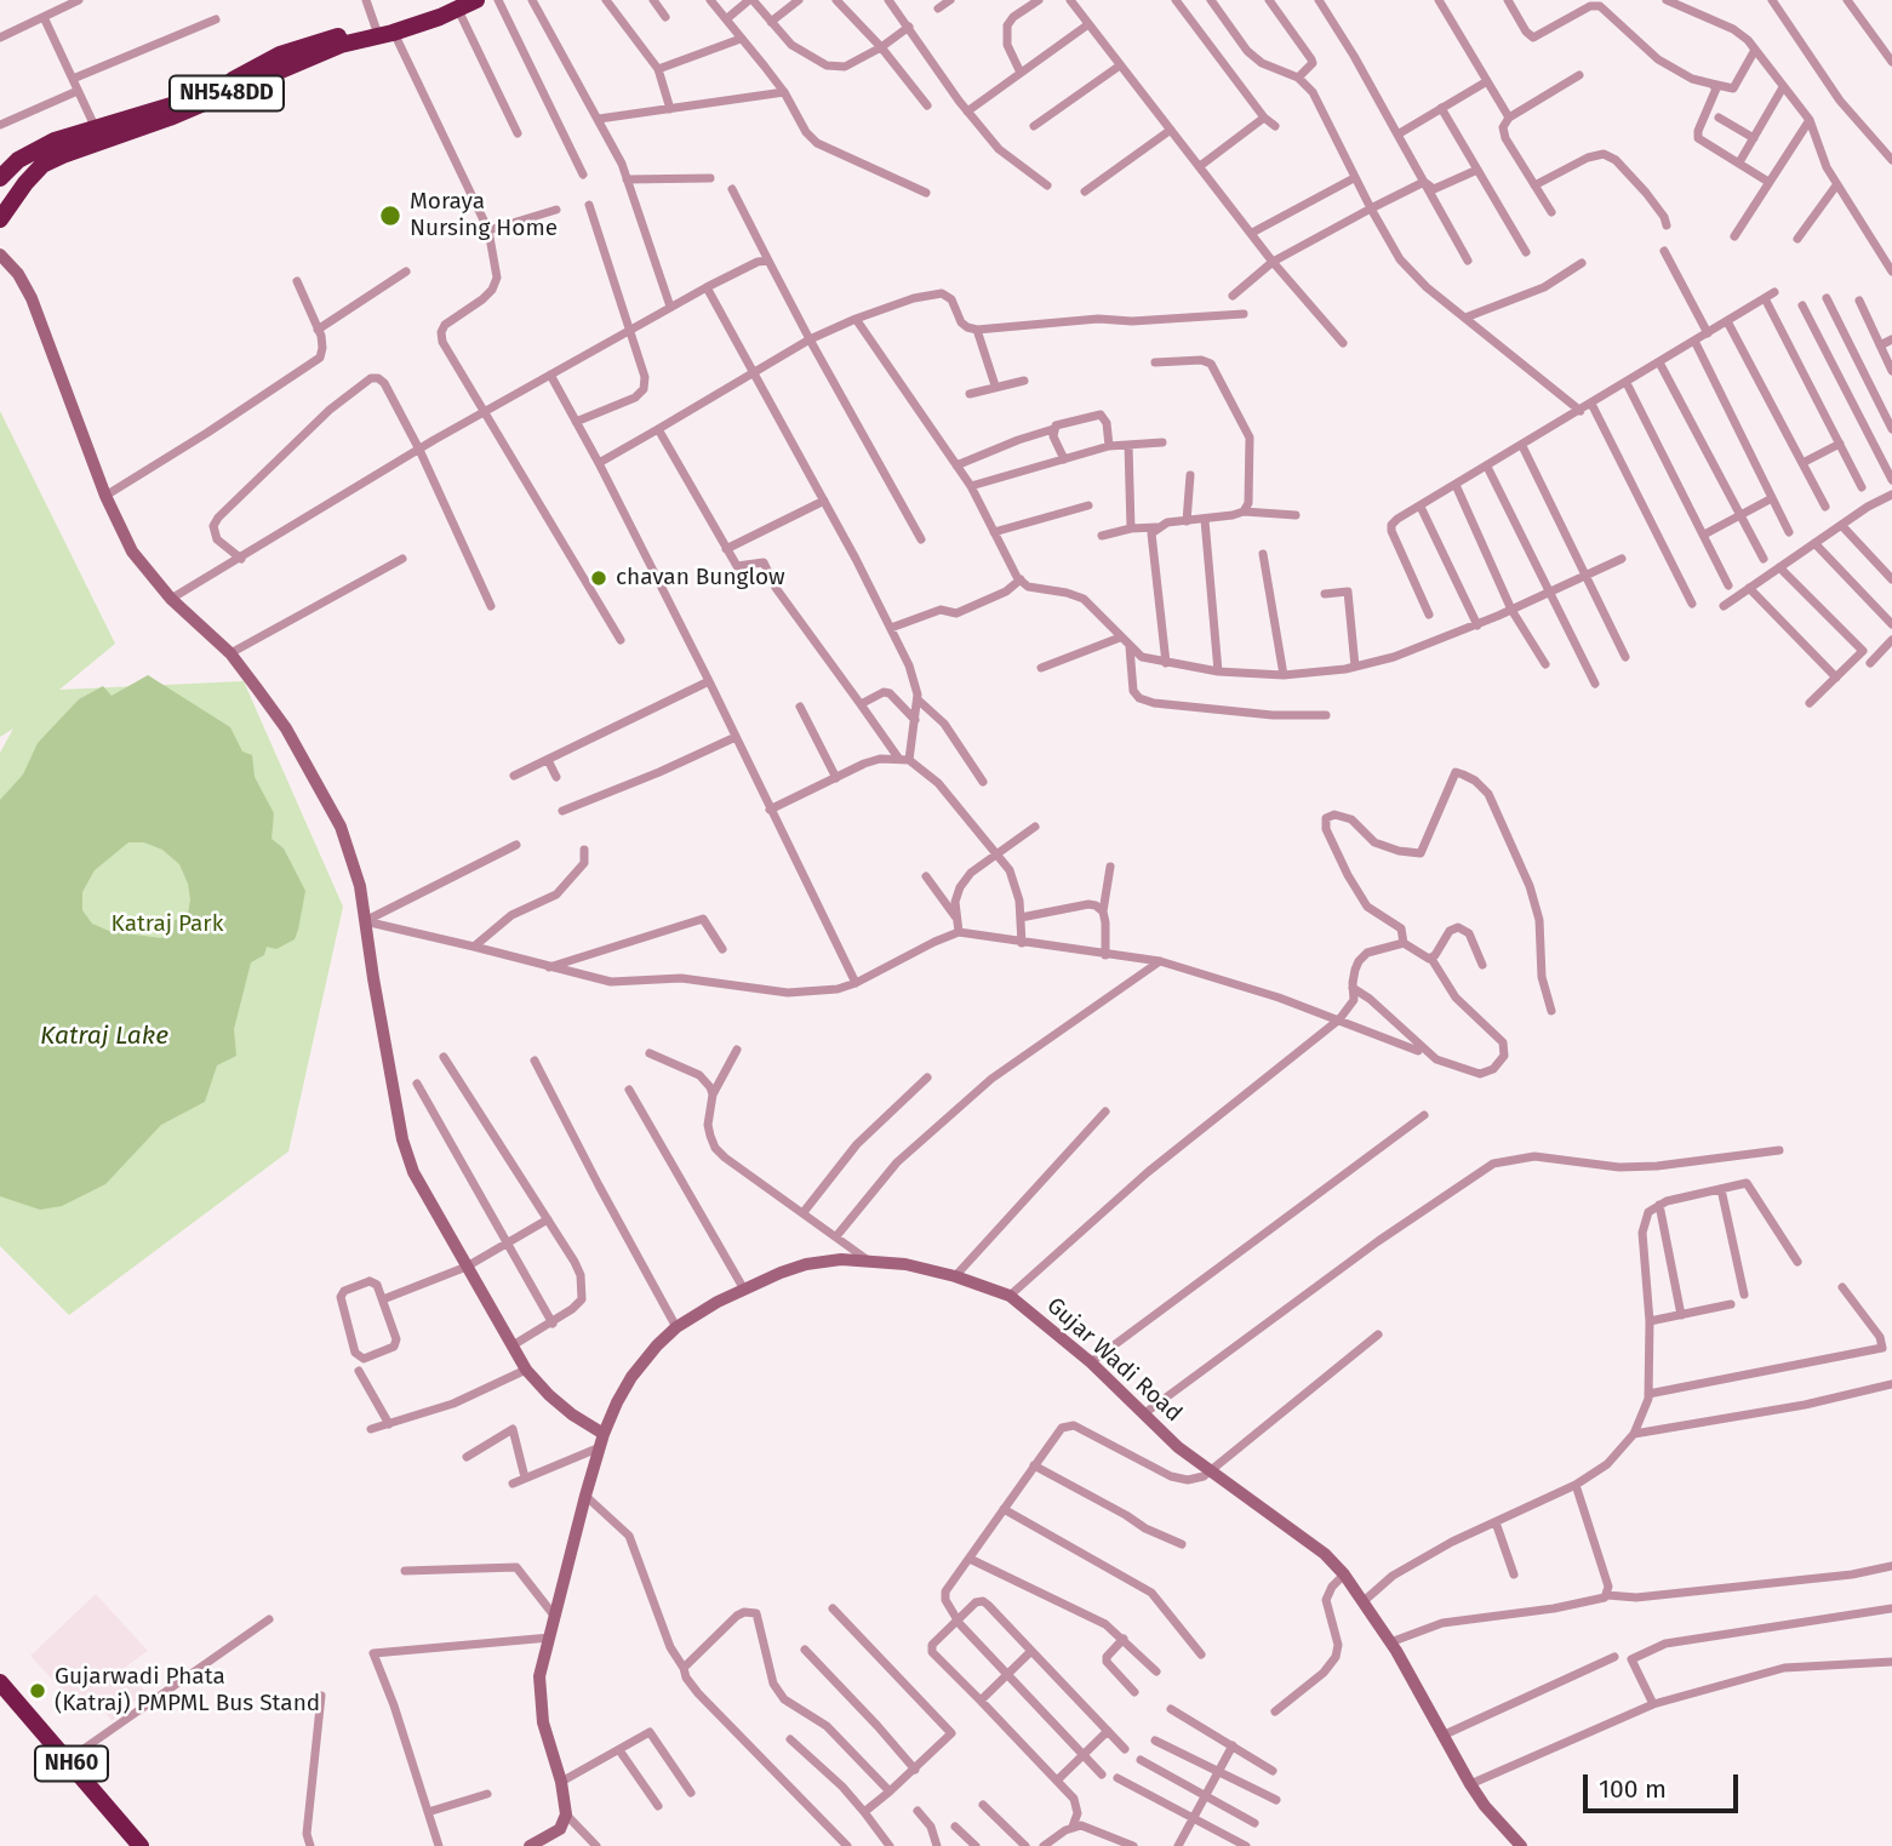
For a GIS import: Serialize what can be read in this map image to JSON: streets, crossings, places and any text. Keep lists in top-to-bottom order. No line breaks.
{"streets":{"highway":["NH548DD","NH60"],"street":["Gujar Wadi Road"]},"water":["Katraj Lake"],"parks":["Katraj Park"],"places":["Moraya Nursing Home","chavan Bunglow","Gujarwadi Phata (Katraj) PMPML Bus Stand"],"scale_bar":"100 m"}
